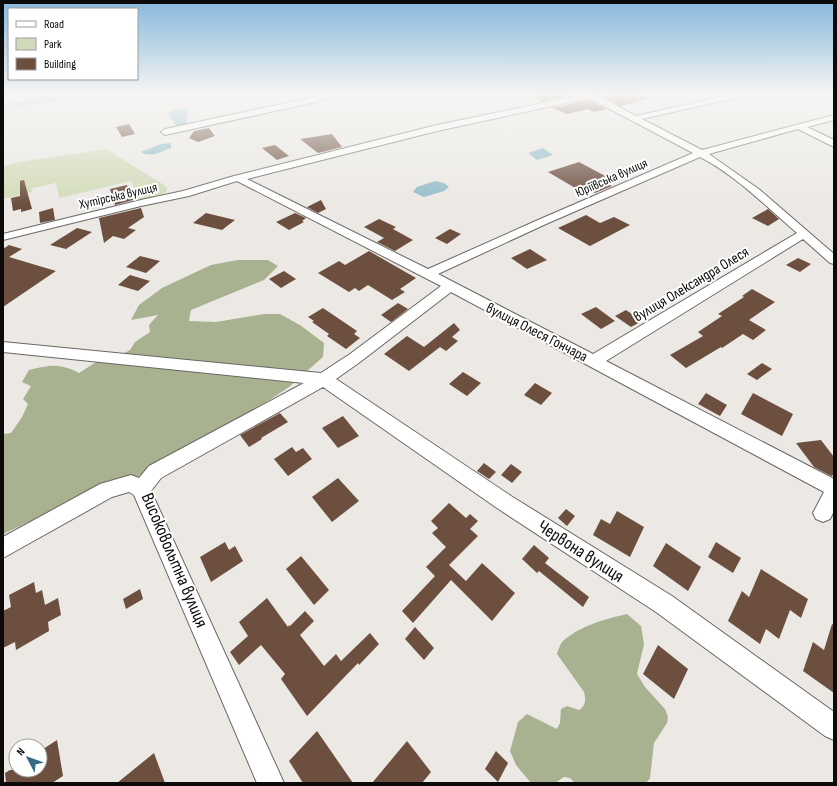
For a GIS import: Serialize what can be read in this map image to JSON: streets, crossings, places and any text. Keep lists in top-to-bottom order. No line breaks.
{"streets":{"street":["Юріївська вулиця","Хутірська вулиця","вулиця Олександра Олеся","вулиця Олеся Гончара","Червона вулиця","Високовольтна вулиця"]},"crossings":[["Юріївська вулиця","вулиця Олеся Гончара"],["Хутірська вулиця","вулиця Олеся Гончара"],["вулиця Олександра Олеся","вулиця Олеся Гончара"],["вулиця Олеся Гончара","Високовольтна вулиця"],["Червона вулиця","Високовольтна вулиця"]],"legend":["Road","Park","Building"],"north":"top left"}
